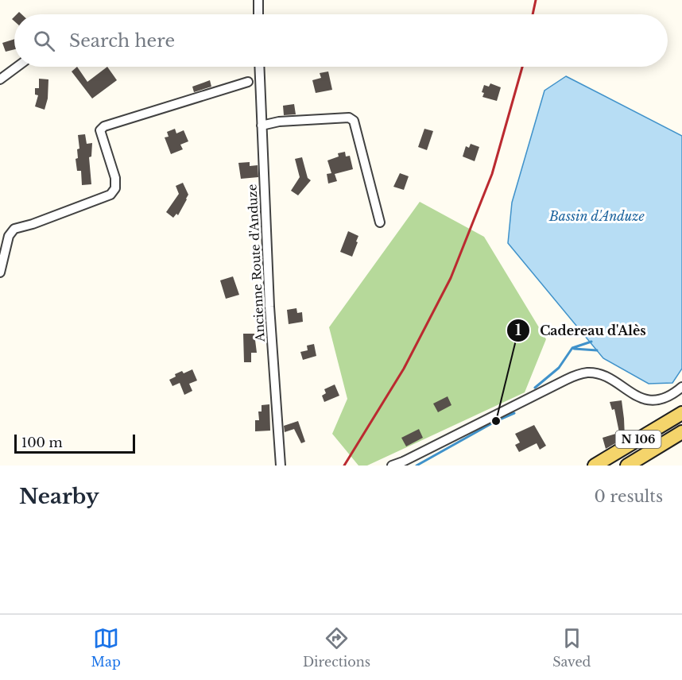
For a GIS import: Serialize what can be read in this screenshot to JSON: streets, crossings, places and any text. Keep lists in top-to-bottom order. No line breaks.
{"streets":{"main road":["N 106"],"street":["Ancienne Route d'Anduze"]},"water":["Bassin d'Anduze"],"places":["Cadereau d'Alès"],"scale_bar":"100 m","page":{"search":"Search here","scale":"100 m","heading":["Nearby","0 results"],"nav":["Map","Directions","Saved"]}}
